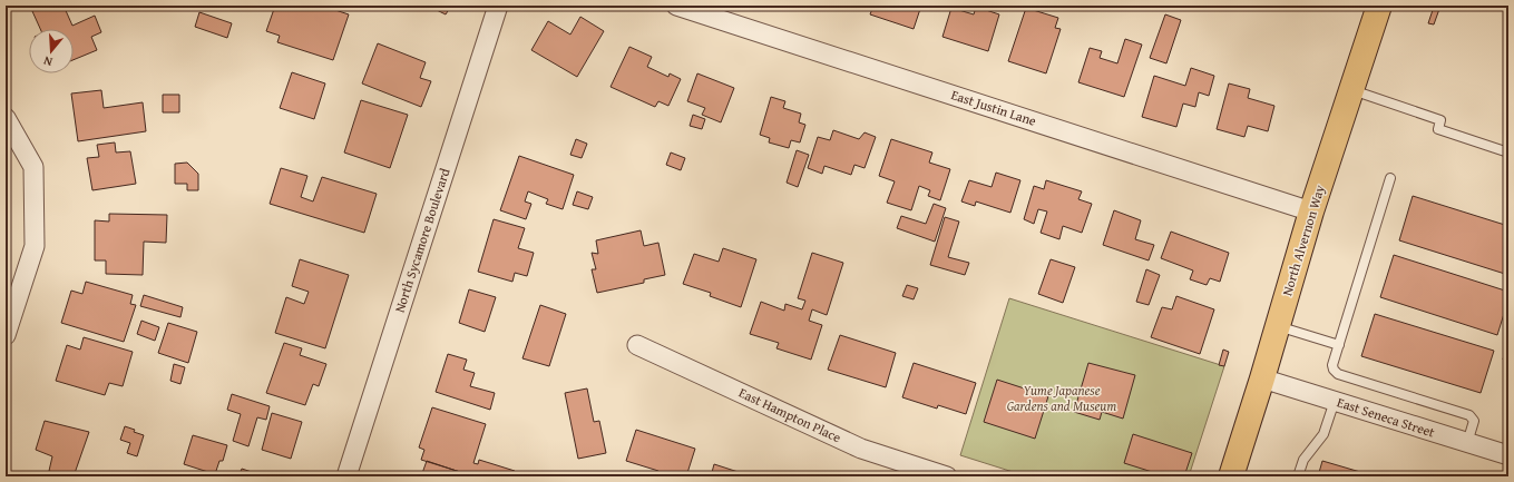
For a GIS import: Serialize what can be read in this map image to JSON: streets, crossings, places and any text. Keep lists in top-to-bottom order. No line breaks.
{"streets":{"main road":["North Alvernon Way"],"street":["East Justin Lane","North Sycamore Boulevard","East Hampton Place","East Seneca Street"]},"crossings":[["East Justin Lane","North Alvernon Way"],["North Alvernon Way","East Seneca Street"]],"parks":["Yume Japanese Gardens and Museum"],"north":"bottom"}
